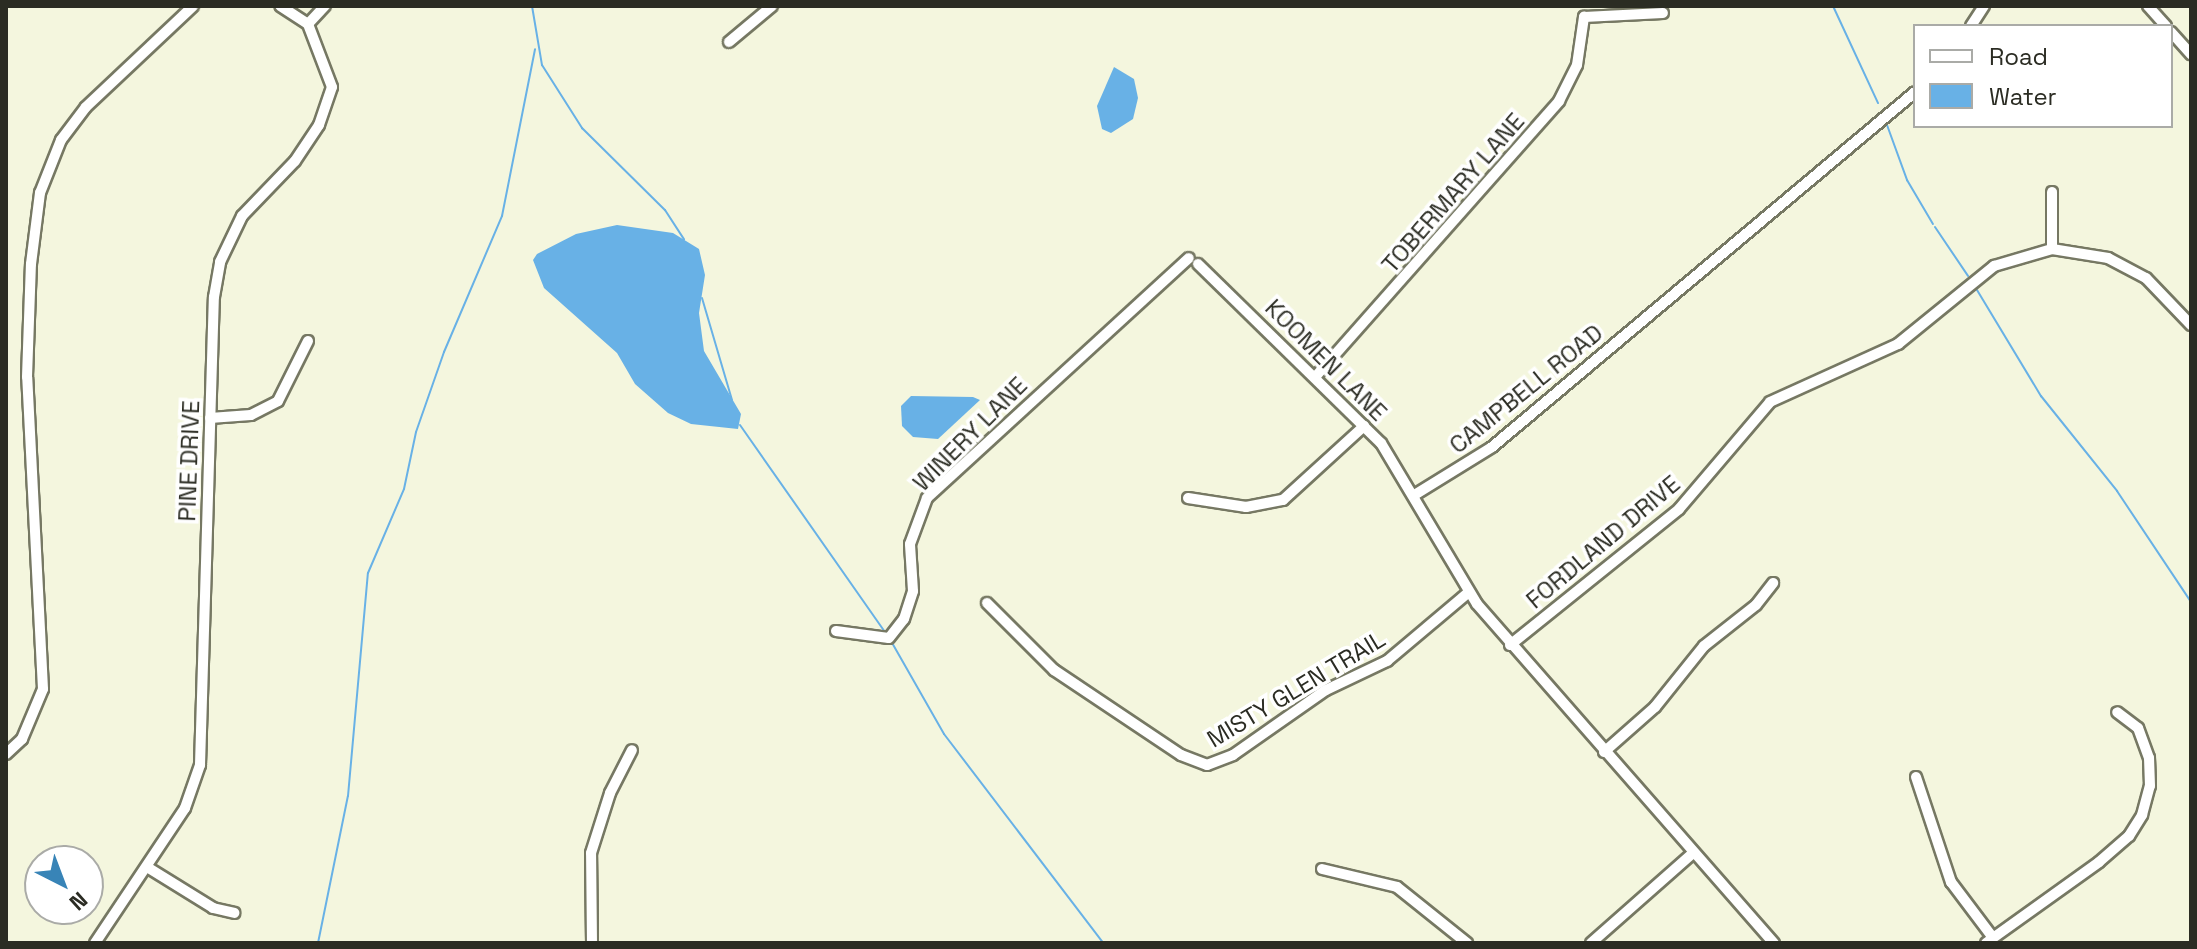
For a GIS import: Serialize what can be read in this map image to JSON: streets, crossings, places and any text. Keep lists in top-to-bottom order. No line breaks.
{"streets":{"street":["TOBERMARY LANE","KOOMEN LANE","CAMPBELL ROAD","WINERY LANE","PINE DRIVE","FORDLAND DRIVE","MISTY GLEN TRAIL"]},"crossings":[["TOBERMARY LANE","KOOMEN LANE"],["KOOMEN LANE","CAMPBELL ROAD"],["KOOMEN LANE","WINERY LANE"]],"legend":["Road","Water"],"north":"bottom right"}
